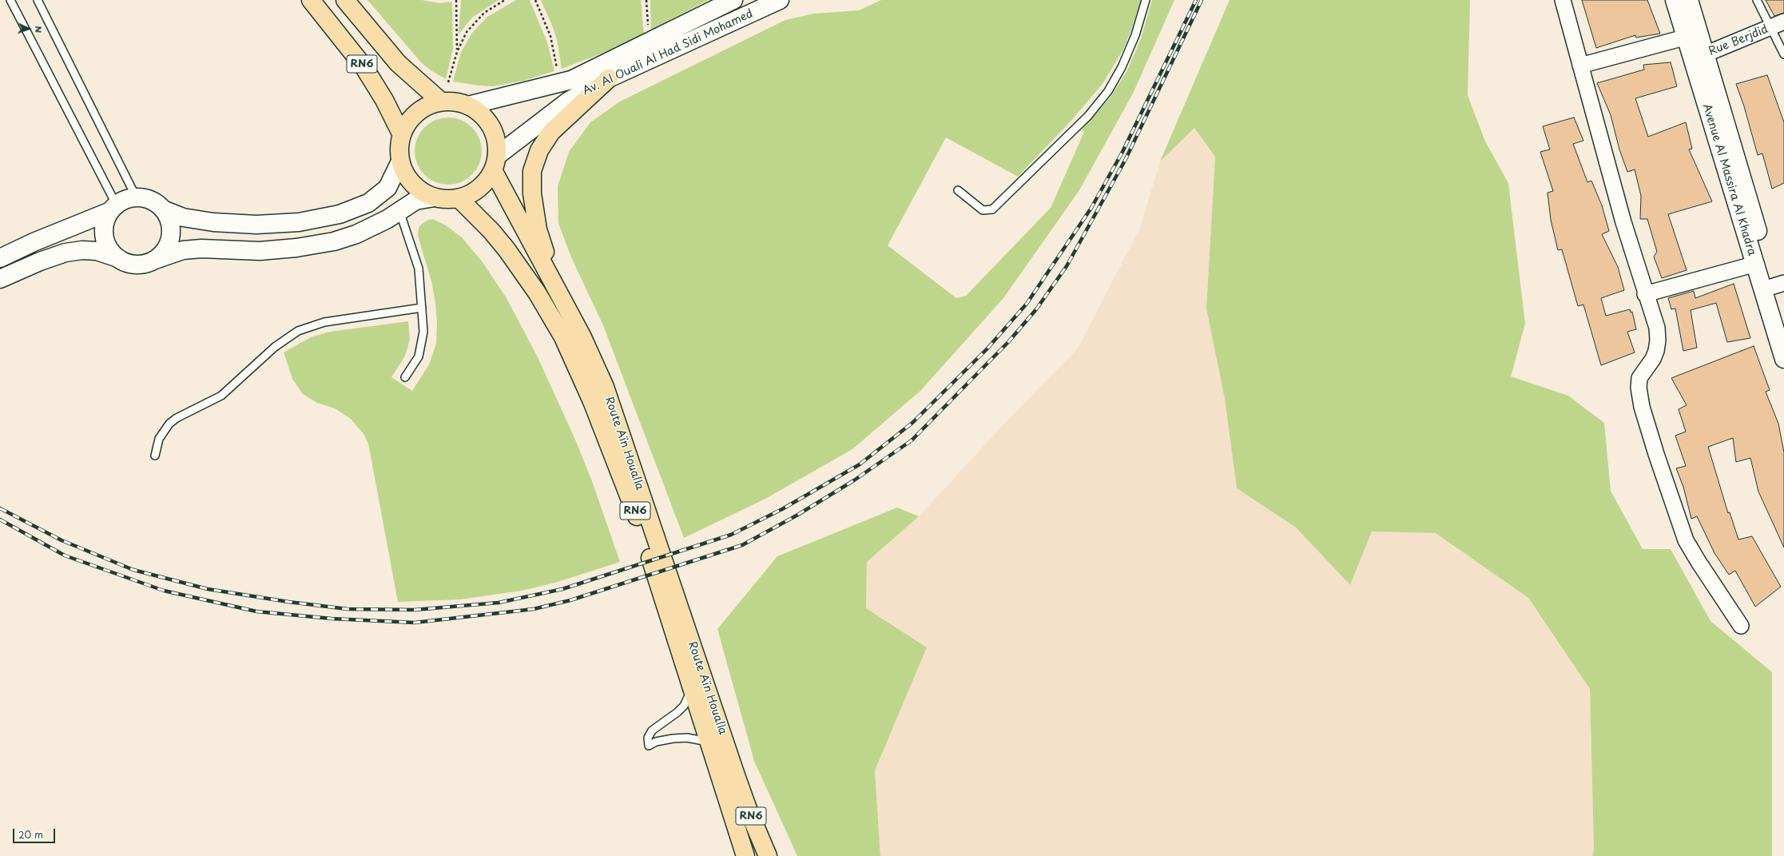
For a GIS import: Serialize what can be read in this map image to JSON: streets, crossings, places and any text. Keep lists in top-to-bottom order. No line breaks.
{"streets":{"highway":["RN6","Route Aïn Houalla"],"main road":["Av. Al Ouali Al Had Sidi Mohamed","Avenue Al Massira Al Khadra"],"street":["Rue Berjdid"]},"crossings":[["Rue Berjdid","Avenue Al Massira Al Khadra"],["Av. Al Ouali Al Had Sidi Mohamed","RN6"],["Av. Al Ouali Al Had Sidi Mohamed","Route Aïn Houalla"],["RN6","Route Aïn Houalla"]],"scale_bar":"20 m","north":"right"}
